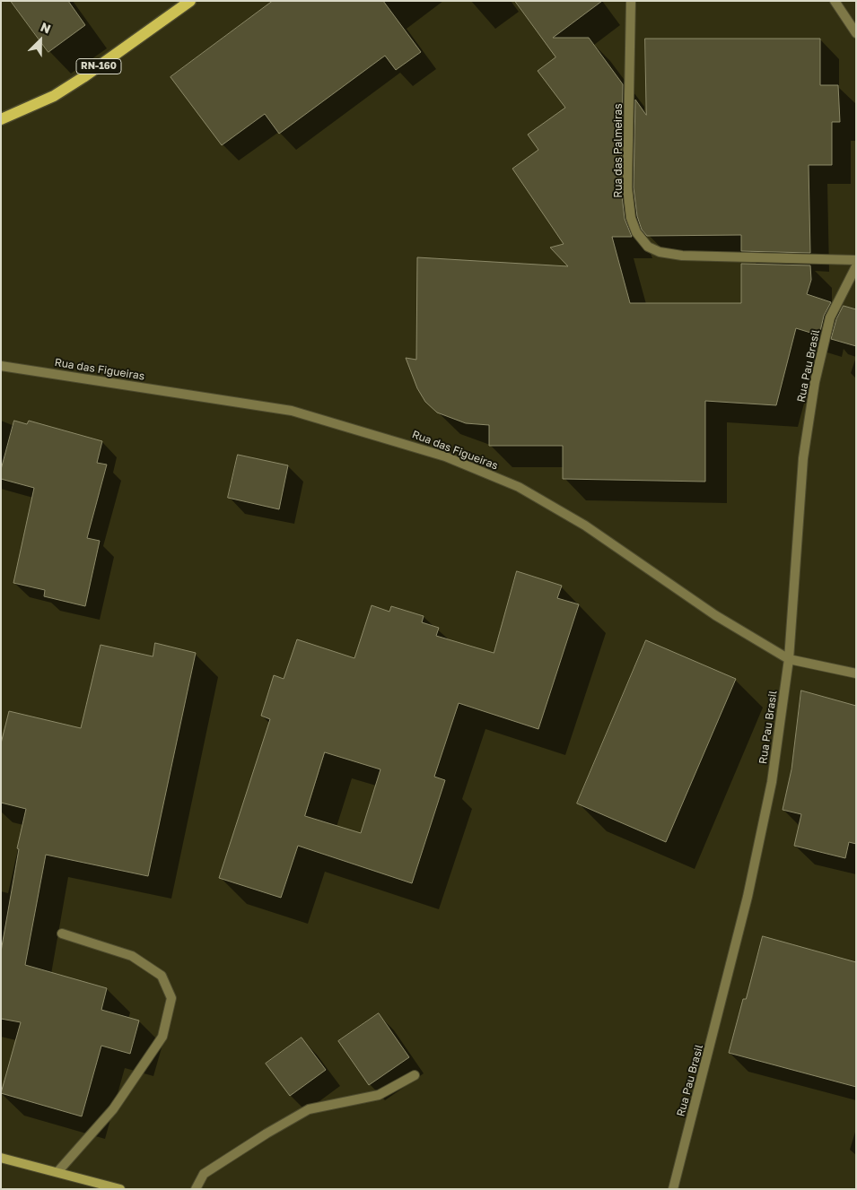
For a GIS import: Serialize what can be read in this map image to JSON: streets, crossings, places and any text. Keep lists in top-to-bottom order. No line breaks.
{"streets":{"main road":["RN-160"],"street":["Rua das Palmeiras","Rua Pau Brasil","Rua das Figueiras"]},"crossings":[["Rua Pau Brasil","Rua das Figueiras"]],"north":"top right"}
